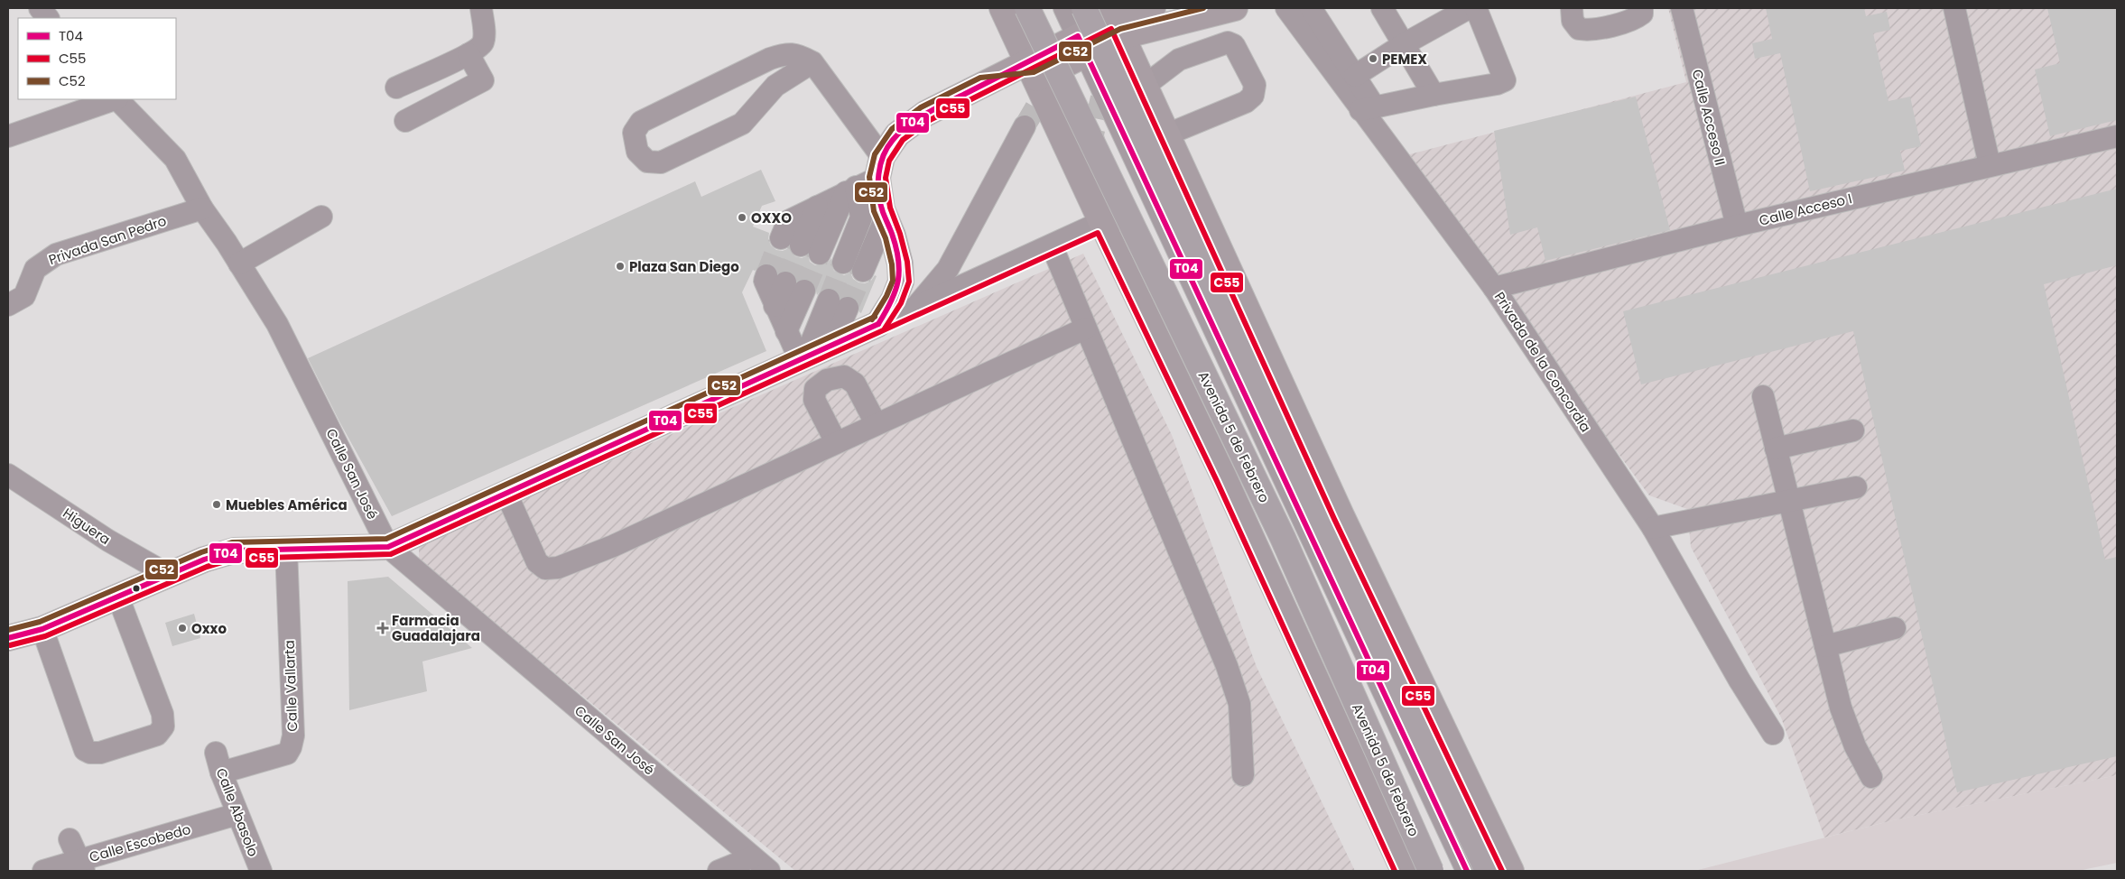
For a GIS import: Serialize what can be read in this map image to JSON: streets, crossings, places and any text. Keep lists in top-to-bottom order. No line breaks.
{"streets":{"highway":["Avenida 5 de Febrero"],"street":["Calle Acceso II","Calle Acceso I","Privada San Pedro","Privada de la Concordia","Calle San José","Higuera","Calle Vallarta","Calle Abasolo","Calle Escobedo"]},"crossings":[["Calle Acceso II","Calle Acceso I"],["Calle Acceso I","Privada de la Concordia"],["Privada San Pedro","Calle San José"],["Calle Vallarta","Calle Abasolo"],["Calle Abasolo","Calle Escobedo"]],"places":{"other":["PEMEX","OXXO","Plaza San Diego","Muebles América","Oxxo"],"health":["Farmacia Guadalajara"]},"lines":["transit line C52","transit line C55","transit line T04"],"legend":["T04","C55","C52"]}
